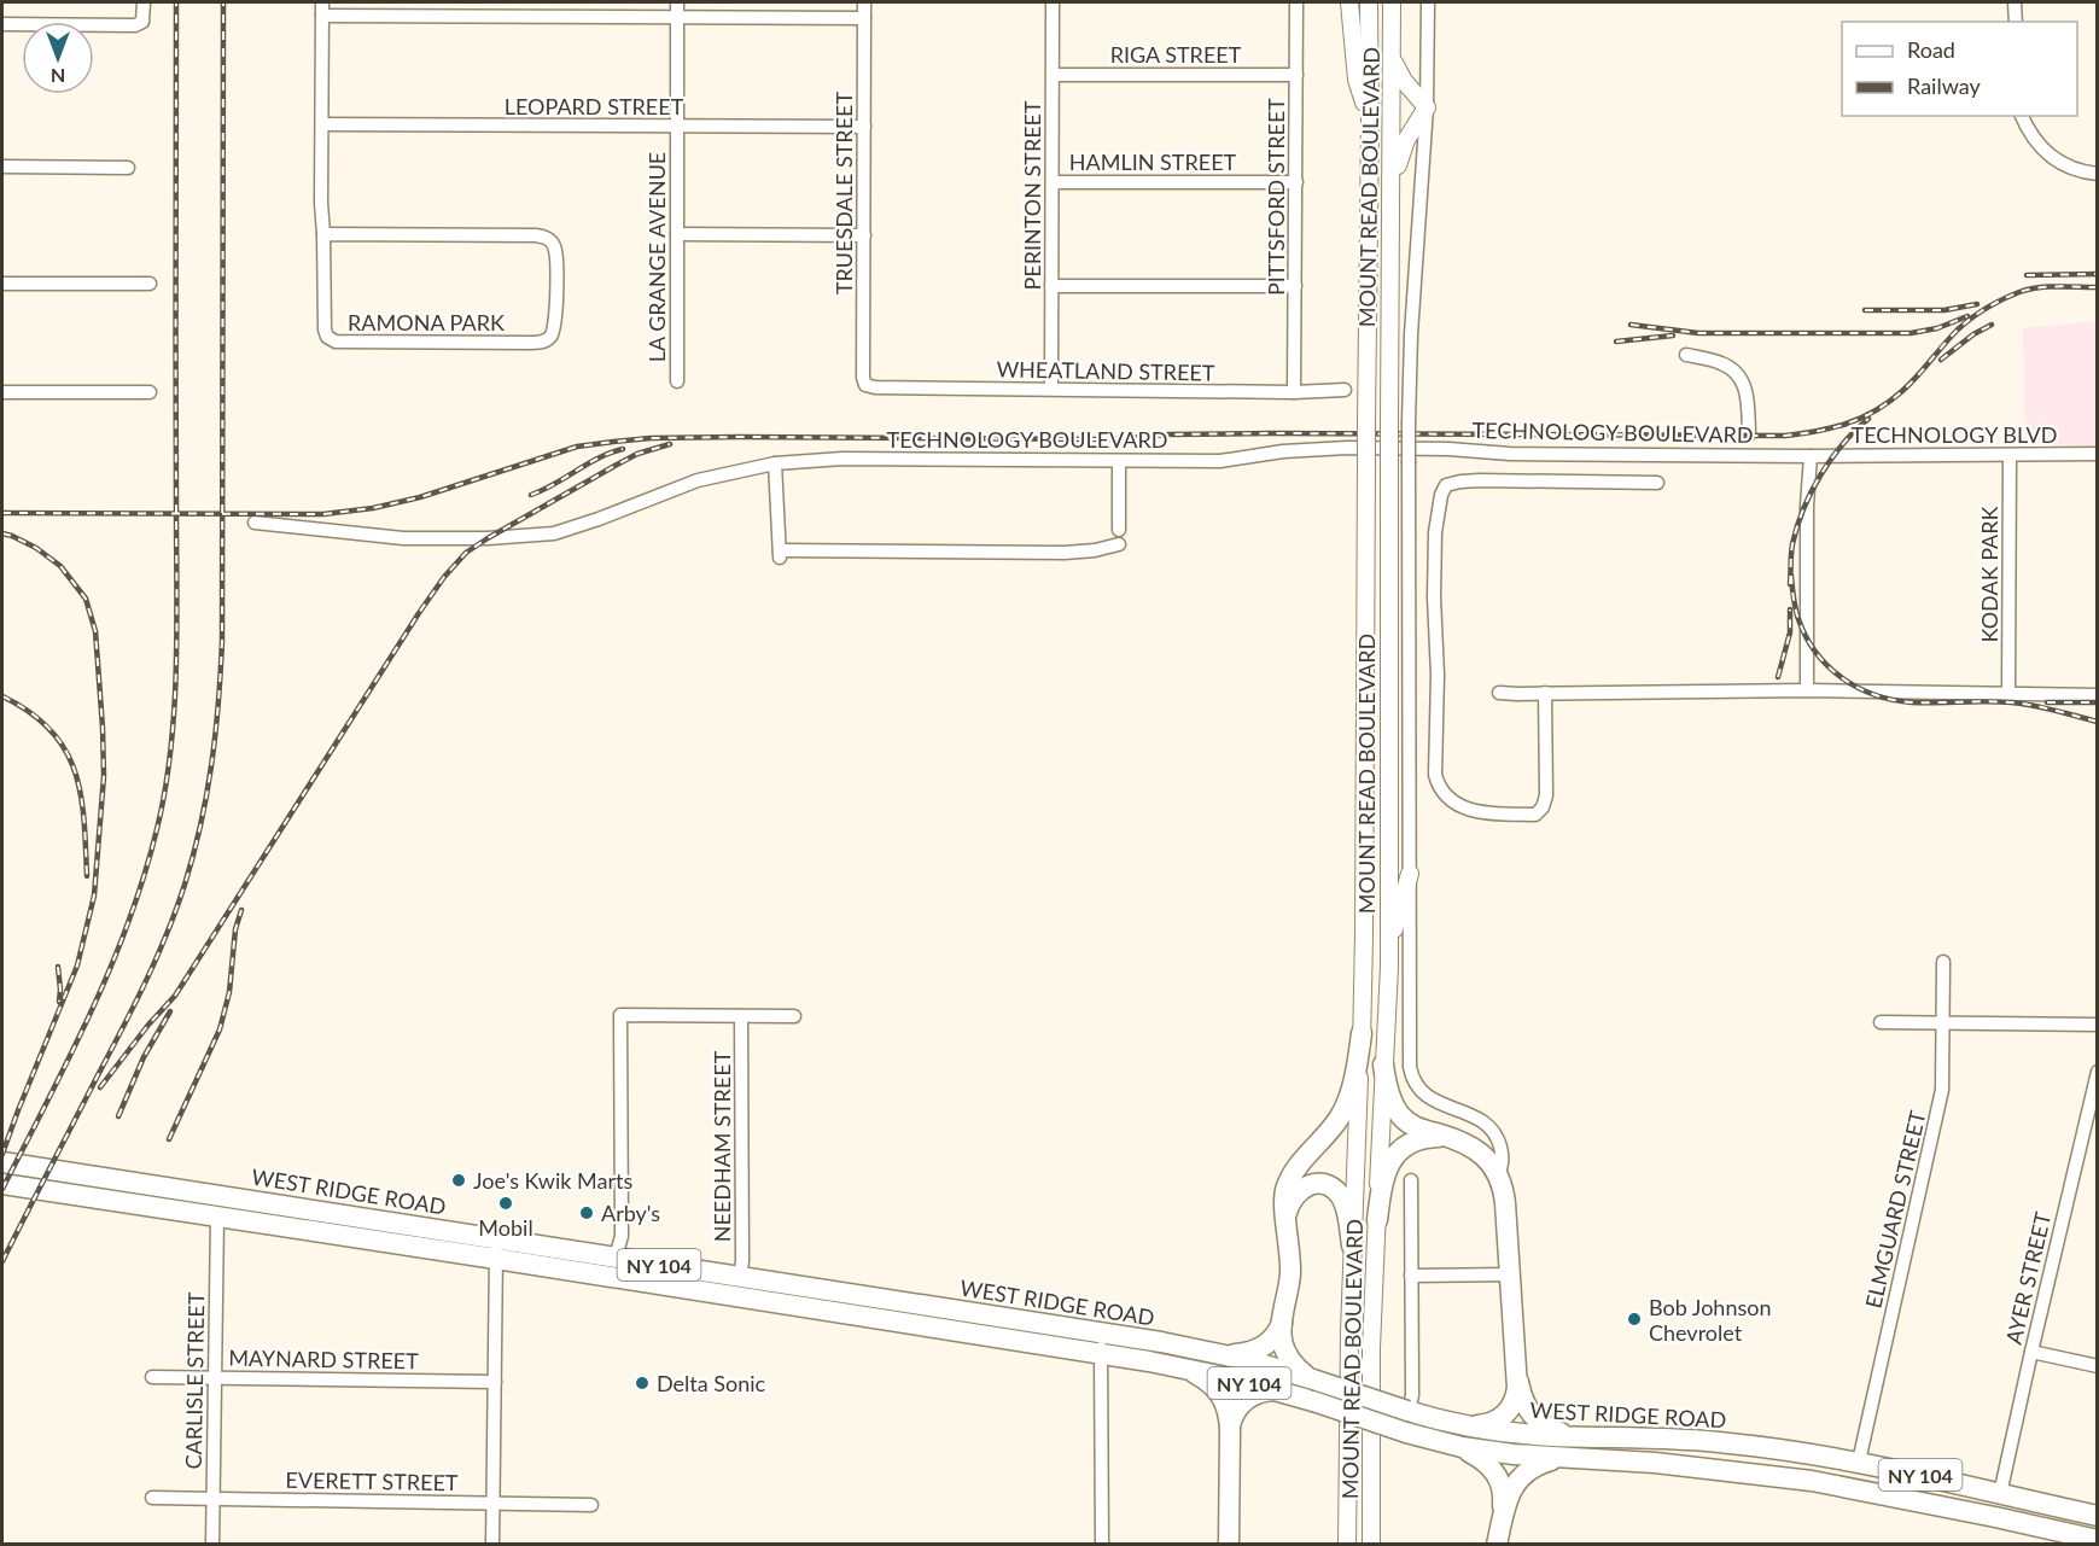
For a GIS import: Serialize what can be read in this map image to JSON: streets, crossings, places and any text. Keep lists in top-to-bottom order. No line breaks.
{"streets":{"highway":["WEST RIDGE ROAD","NY 104"],"main road":["MOUNT READ BOULEVARD"],"street":["RIGA STREET","LEOPARD STREET","HAMLIN STREET","TRUESDALE STREET","PERINTON STREET","PITTSFORD STREET","LA GRANGE AVENUE","RAMONA PARK","WHEATLAND STREET","TECHNOLOGY BOULEVARD","TECHNOLOGY BLVD","KODAK PARK","NEEDHAM STREET","ELMGUARD STREET","AYER STREET","MAYNARD STREET","CARLISLE STREET","EVERETT STREET"]},"crossings":[["RIGA STREET","PERINTON STREET"],["RIGA STREET","PITTSFORD STREET"],["LEOPARD STREET","TRUESDALE STREET"],["LEOPARD STREET","LA GRANGE AVENUE"],["HAMLIN STREET","PERINTON STREET"],["HAMLIN STREET","PITTSFORD STREET"],["TRUESDALE STREET","WHEATLAND STREET"],["PERINTON STREET","WHEATLAND STREET"],["PITTSFORD STREET","WHEATLAND STREET"],["TECHNOLOGY BOULEVARD","TECHNOLOGY BLVD"],["TECHNOLOGY BLVD","KODAK PARK"],["NEEDHAM STREET","WEST RIDGE ROAD"],["WEST RIDGE ROAD","ELMGUARD STREET"],["WEST RIDGE ROAD","AYER STREET"],["WEST RIDGE ROAD","CARLISLE STREET"],["MAYNARD STREET","CARLISLE STREET"],["CARLISLE STREET","EVERETT STREET"]],"places":["Joe's Kwik Marts","Mobil","Arby's","Bob Johnson Chevrolet","Delta Sonic"],"legend":["Road","Railway"],"north":"bottom"}
